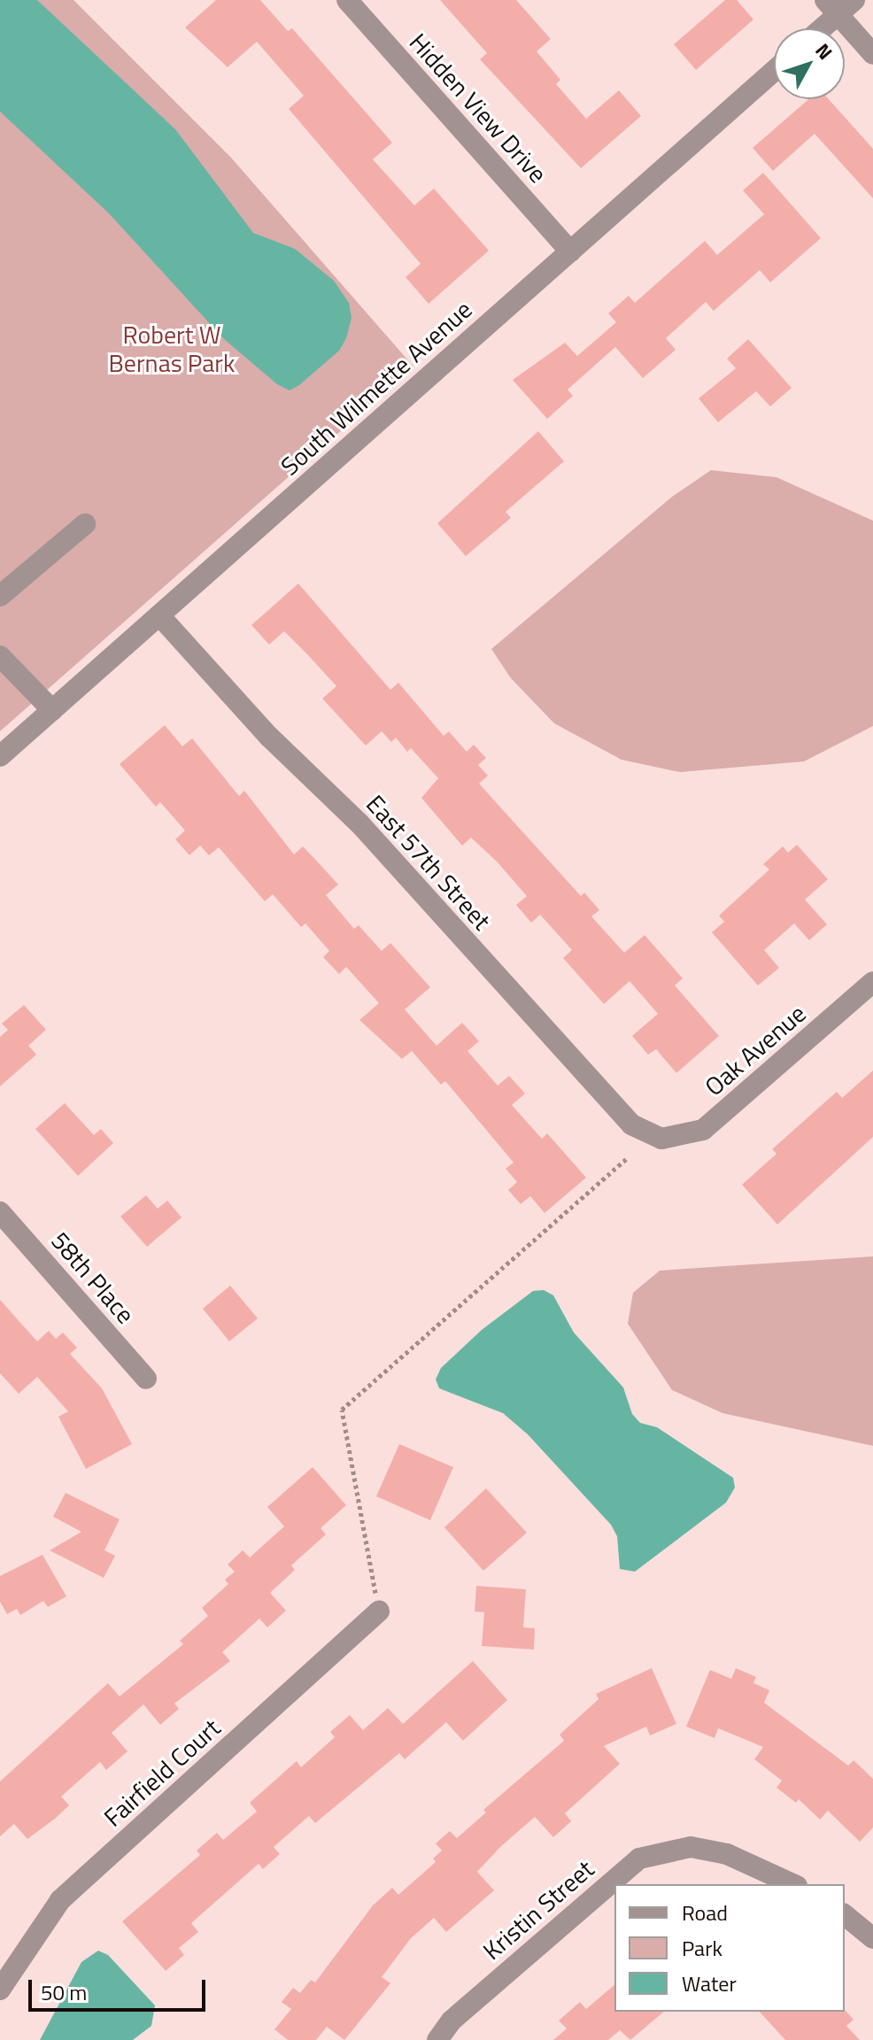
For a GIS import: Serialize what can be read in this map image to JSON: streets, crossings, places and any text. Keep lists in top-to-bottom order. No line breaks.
{"streets":{"street":["Hidden View Drive","South Wilmette Avenue","East 57th Street","Oak Avenue","58th Place","Fairfield Court","Kristin Street"]},"crossings":[["Hidden View Drive","South Wilmette Avenue"],["South Wilmette Avenue","East 57th Street"],["East 57th Street","Oak Avenue"]],"parks":["Robert W Bernas Park"],"legend":["Road","Park","Water"],"scale_bar":"50 m","north":"top right"}
